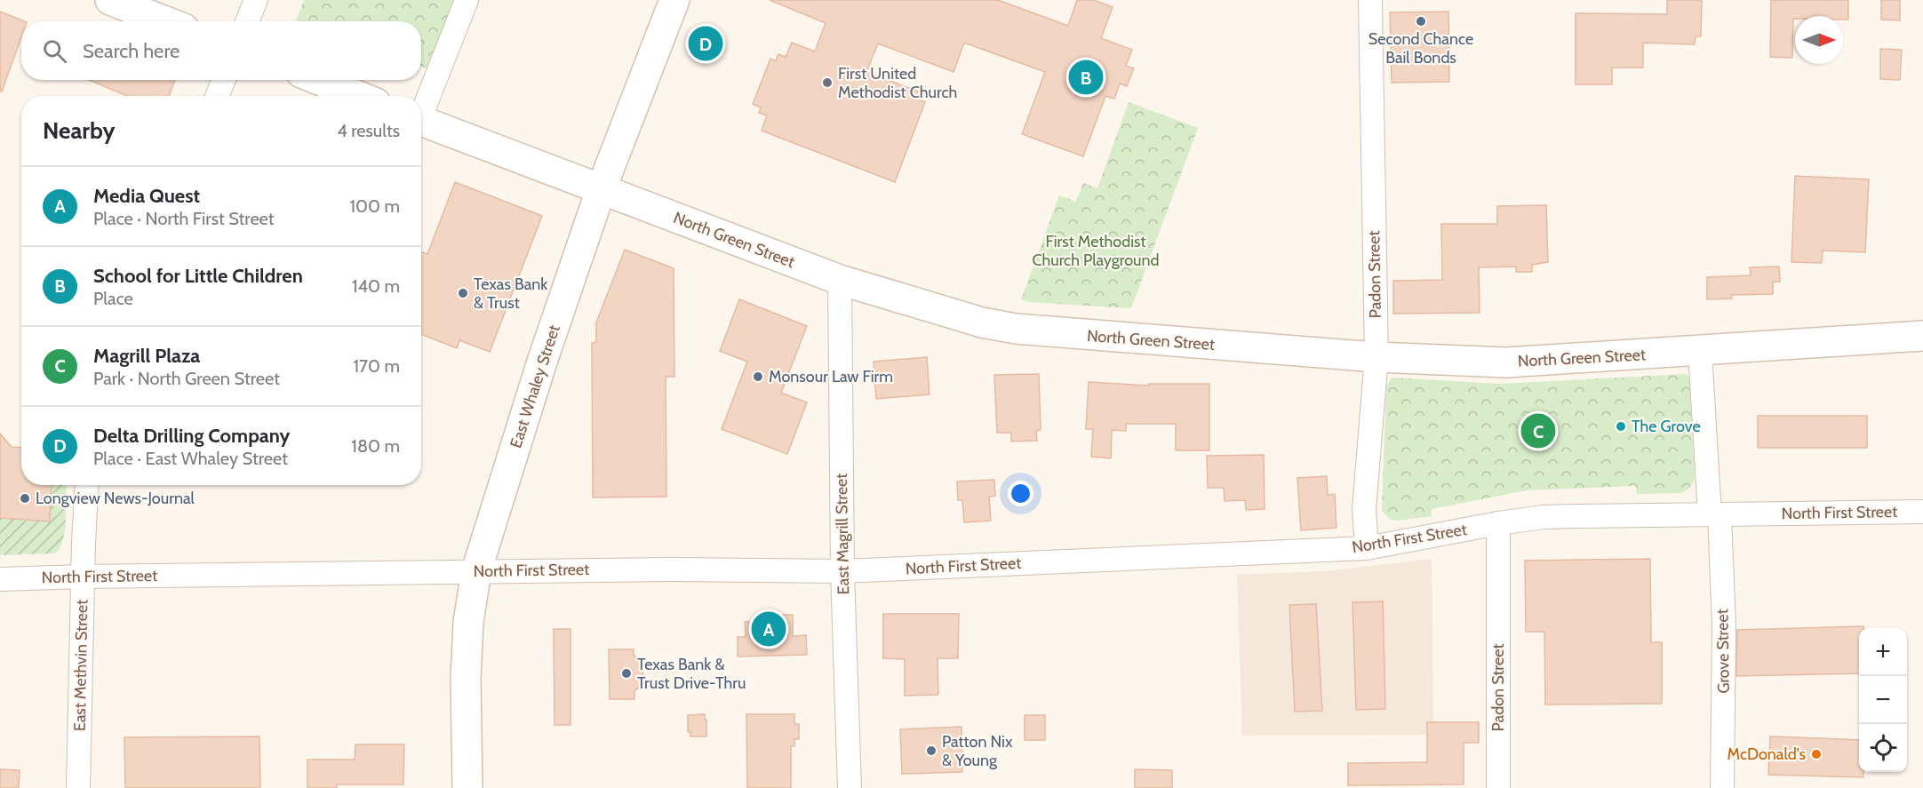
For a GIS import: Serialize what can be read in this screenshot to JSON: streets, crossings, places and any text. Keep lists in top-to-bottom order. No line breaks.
{"streets":{"street":["North Green Street","Padon Street","East Whaley Street","North First Street","East Magrill Street","Grove Street","East Methvin Street"]},"crossings":[["North Green Street","Padon Street"],["North Green Street","East Whaley Street"],["North Green Street","East Magrill Street"],["North Green Street","Grove Street"],["Padon Street","North First Street"],["East Whaley Street","North First Street"],["North First Street","East Magrill Street"],["North First Street","Grove Street"],["North First Street","East Methvin Street"]],"parks":["First Methodist Church Playground"],"places":["Second Chance Bail Bonds","First United Methodist Church","Texas Bank & Trust","Monsour Law Firm","The Grove","Longview News-Journal","Texas Bank & Trust Drive-Thru","Patton Nix & Young","McDonald's"],"north":"right","page":{"search":"Search here","pins":["D","B","C","A"],"heading":["Nearby","4 results"],"list":[{"mark":"A","name":"Media Quest","note":"Place · North First Street","value":"100 m"},{"mark":"B","name":"School for Little Children","note":"Place","value":"140 m"},{"mark":"C","name":"Magrill Plaza","note":"Park · North Green Street","value":"170 m"},{"mark":"D","name":"Delta Drilling Company","note":"Place · East Whaley Street","value":"180 m"}],"map_buttons":["+","−"]}}
